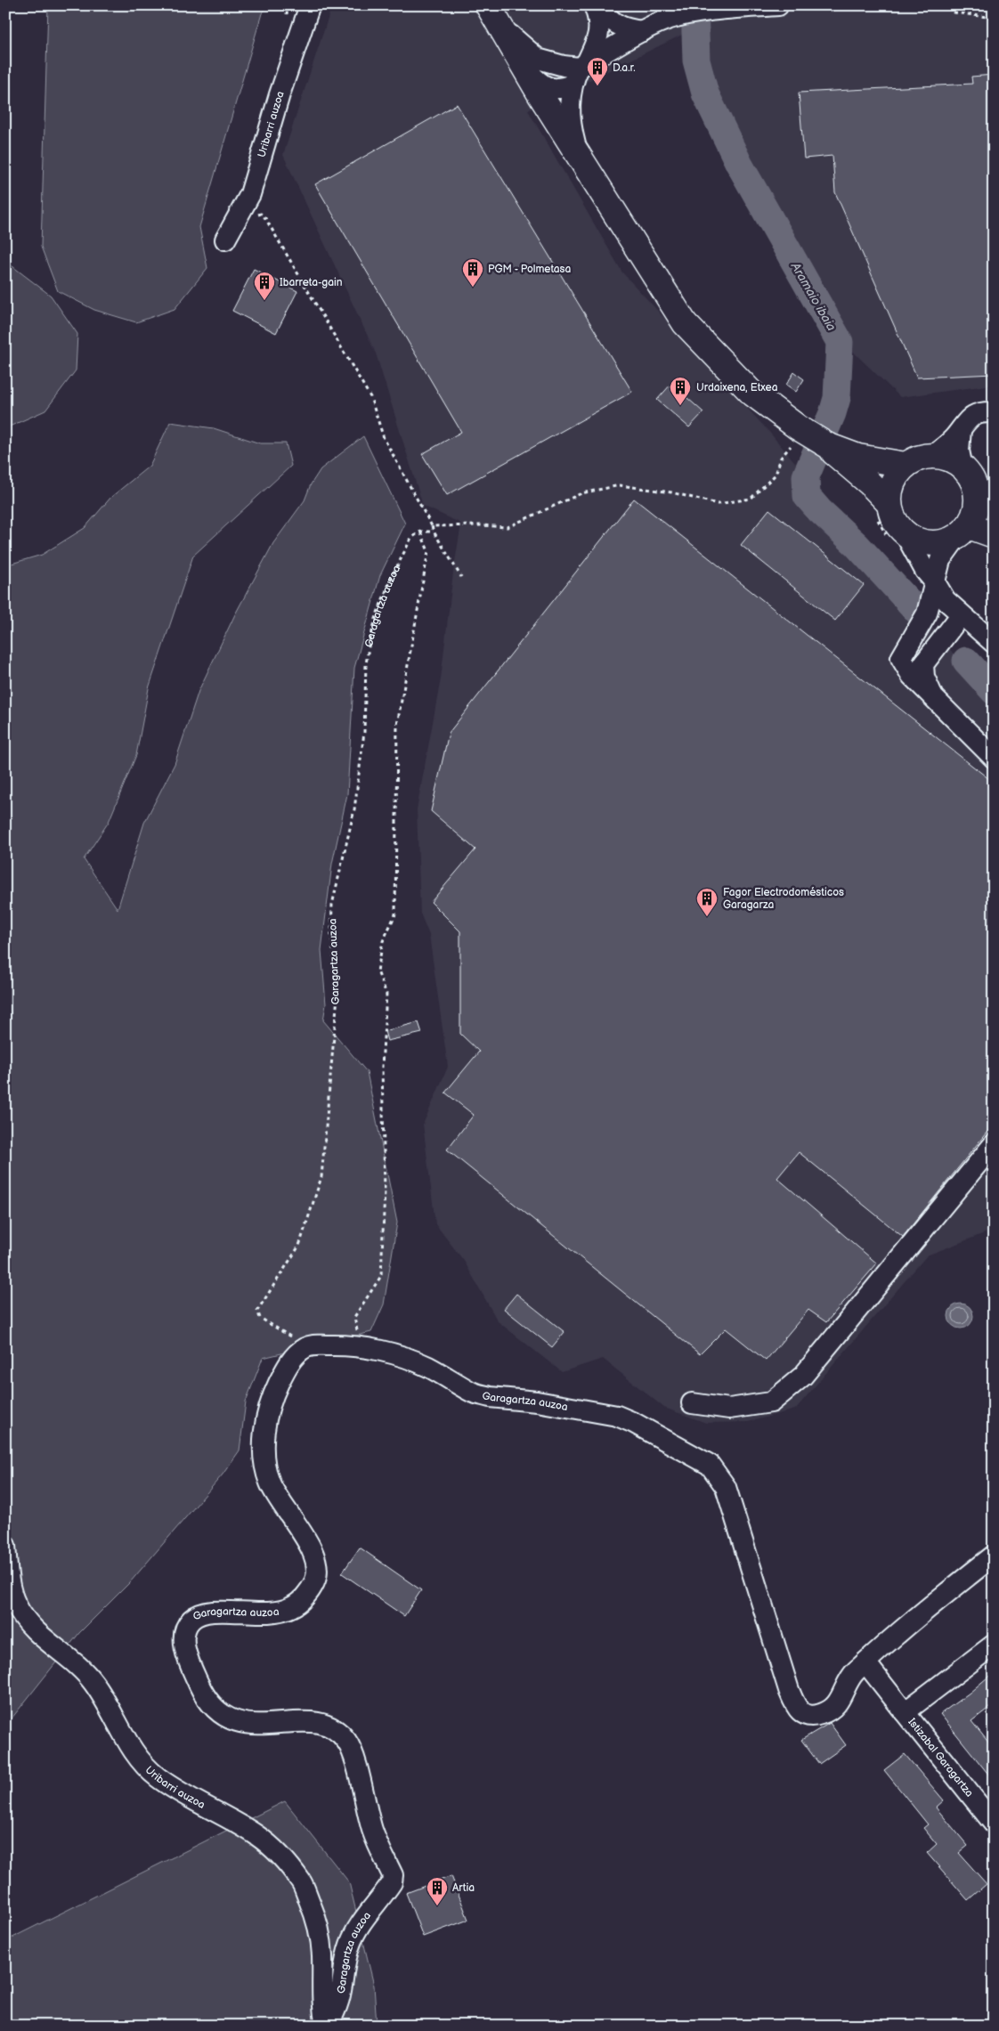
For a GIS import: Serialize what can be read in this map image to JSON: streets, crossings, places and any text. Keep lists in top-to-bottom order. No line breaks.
{"streets":{"street":["Uribarri auzoa","Garagartza auzoa","Istizabal Garagartza"]},"crossings":[["Uribarri auzoa","Garagartza auzoa"],["Garagartza auzoa","Istizabal Garagartza"]],"water":["Aramaio ibaia"],"places":{"building":["D.a.r.","PGM - Polmetasa","Ibarreta-gain","Urdaixena, Etxea","Fagor Electrodomésticos Garagarza","Artia"]}}
